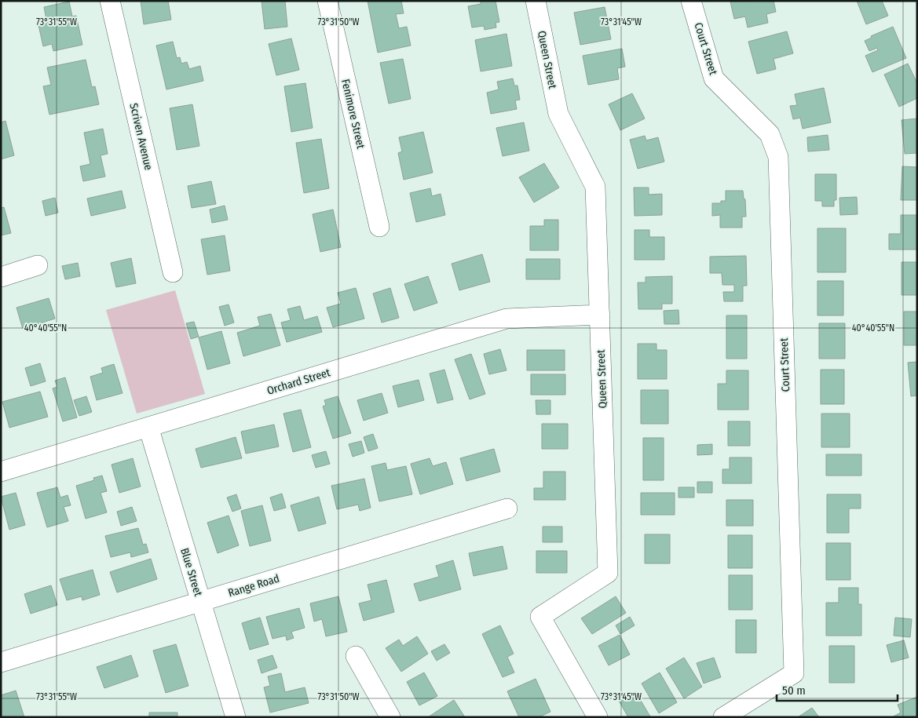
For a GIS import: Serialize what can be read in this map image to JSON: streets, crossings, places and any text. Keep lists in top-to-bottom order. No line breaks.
{"streets":{"street":["Court Street","Queen Street","Fenimore Street","Scriven Avenue","Orchard Street","Blue Street","Range Road"]},"crossings":[["Queen Street","Orchard Street"],["Orchard Street","Blue Street"],["Blue Street","Range Road"]],"scale_bar":"50 m","coordinates":["73°31'55\"W","73°31'50\"W","73°31'45\"W","40°40'55\"N"]}
